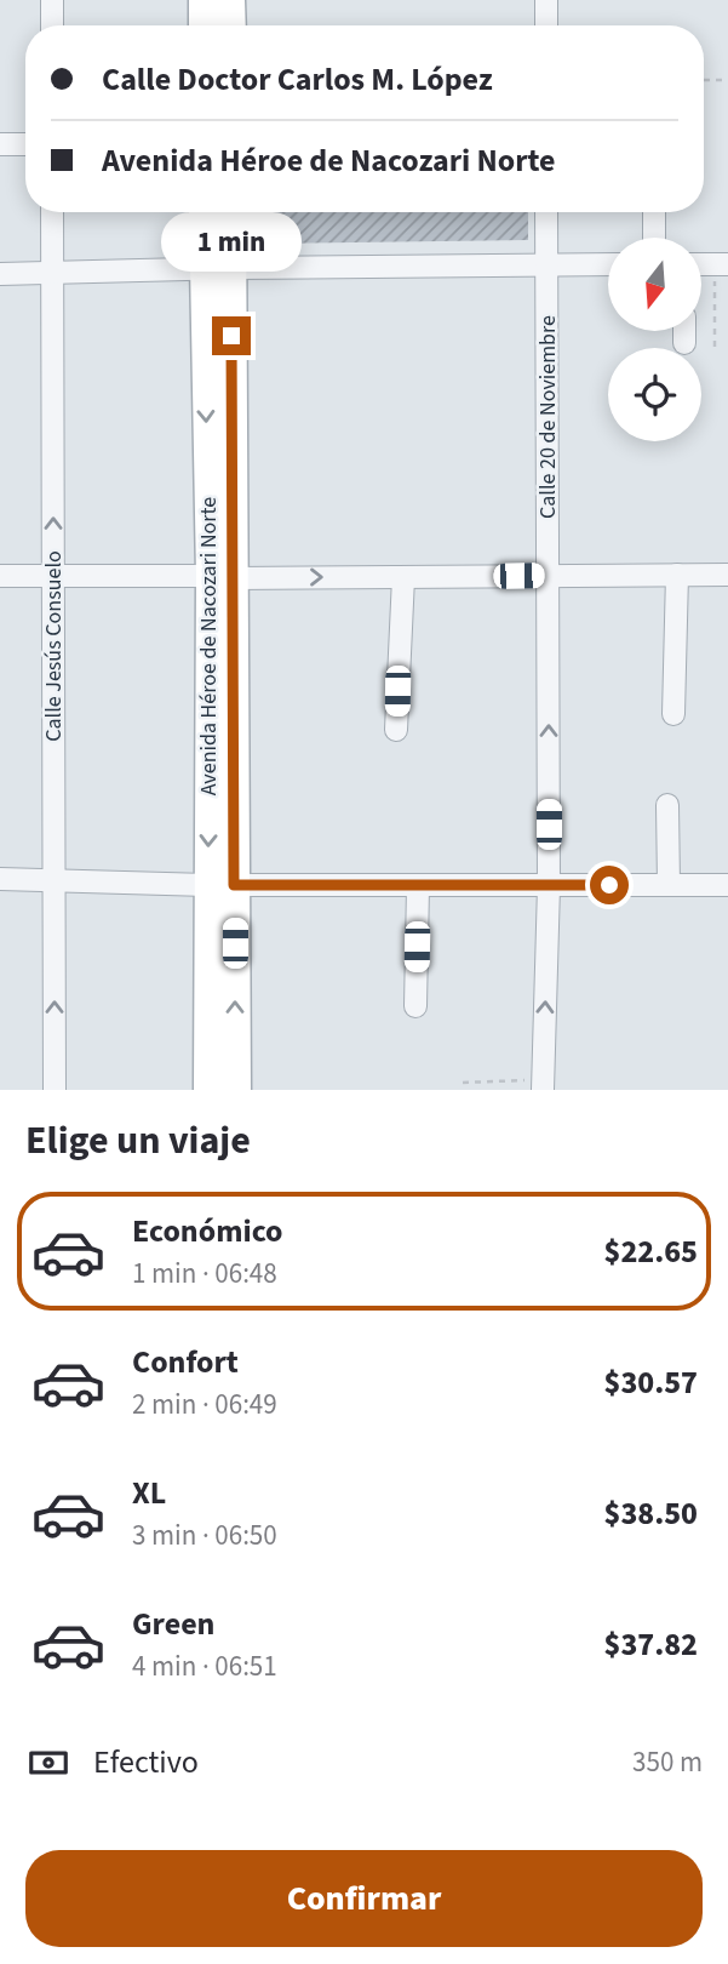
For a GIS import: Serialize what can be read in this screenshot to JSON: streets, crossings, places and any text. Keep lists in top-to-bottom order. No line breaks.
{"streets":{"main road":["Avenida Héroe de Nacozari Norte"],"street":["Calle 20 de Noviembre","Calle Jesús Consuelo"]},"one_way":["Calle Jesús Consuelo"],"north":"bottom","page":{"banner":["Calle Doctor Carlos M. López","Avenida Héroe de Nacozari Norte"],"bubble":"1 min","heading":"Elige un viaje","list":[{"name":"Económico","note":"1 min · 06:48","value":"$22.65"},{"name":"Confort","note":"2 min · 06:49","value":"$30.57"},{"name":"XL","note":"3 min · 06:50","value":"$38.50"},{"name":"Green","note":"4 min · 06:51","value":"$37.82"}],"pay":["Efectivo","350 m"],"buttons":"Confirmar"}}
